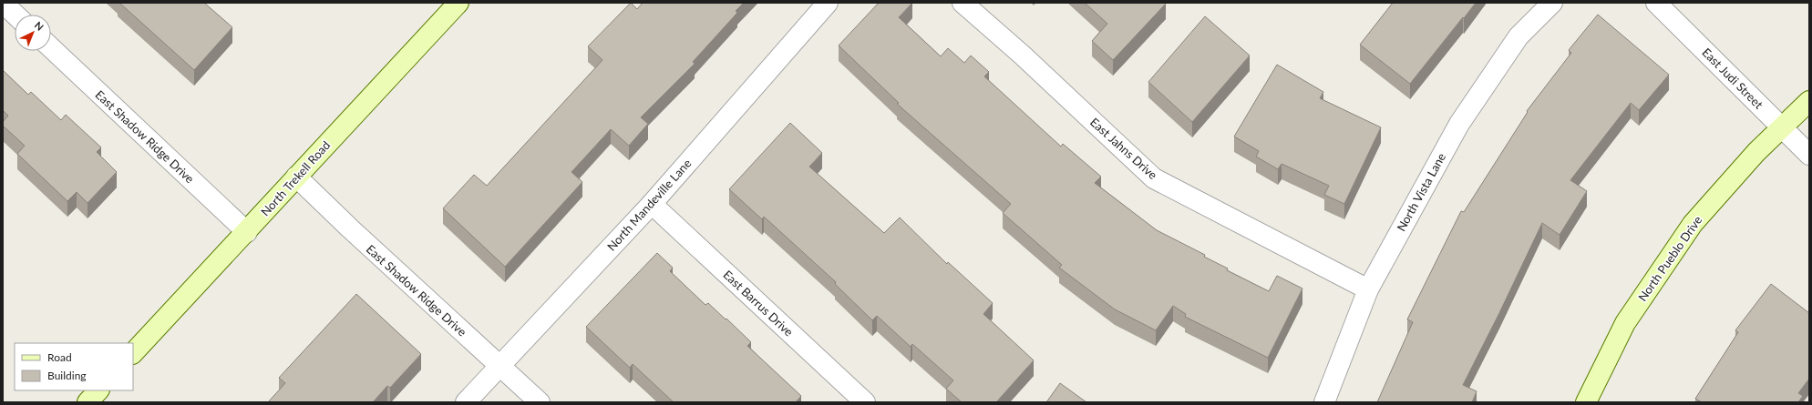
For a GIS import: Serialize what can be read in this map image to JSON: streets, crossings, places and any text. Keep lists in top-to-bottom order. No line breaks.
{"streets":{"main road":["North Trekell Road","North Pueblo Drive"],"street":["East Judi Street","East Shadow Ridge Drive","East Jahns Drive","North Vista Lane","North Mandeville Lane","East Barrus Drive"]},"crossings":[["East Judi Street","North Pueblo Drive"],["East Shadow Ridge Drive","North Trekell Road"],["East Shadow Ridge Drive","North Mandeville Lane"],["East Jahns Drive","North Vista Lane"],["North Mandeville Lane","East Barrus Drive"]],"legend":["Road","Building"],"north":"top right"}
